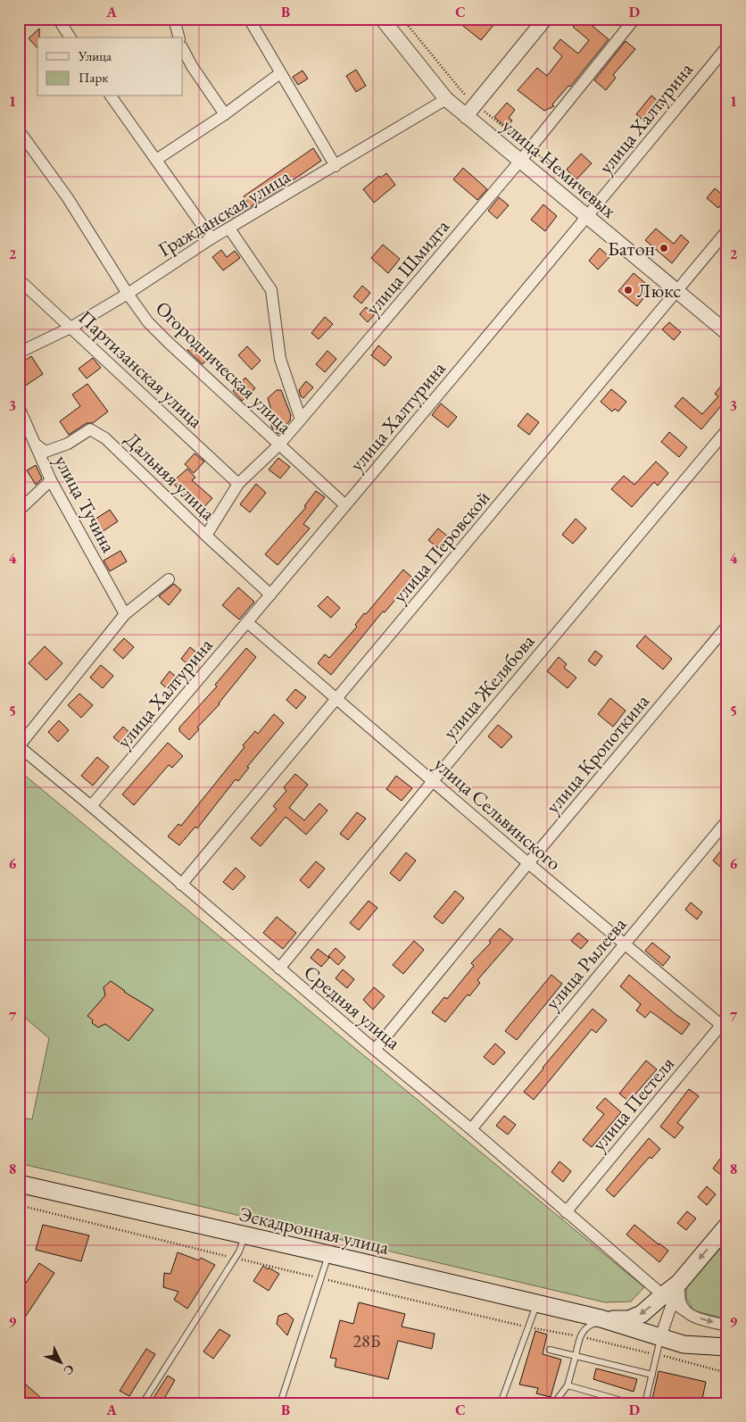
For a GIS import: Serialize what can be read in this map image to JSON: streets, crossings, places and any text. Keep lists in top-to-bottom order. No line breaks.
{"streets":{"main road":["Эскадронная улица"],"street":["улица Халтурина","улица Немичевых","Гражданская улица","улица Шмидта","Огородническая улица","Партизанская улица","Дальняя улица","улица Тучина","улица Перовской","улица Желябова","улица Кропоткина","улица Сельвинского","улица Рылеева","Средняя улица","улица Пестеля"]},"crossings":[["улица Халтурина","улица Немичевых"],["улица Халтурина","Огородническая улица"],["улица Халтурина","Дальняя улица"],["улица Халтурина","улица Сельвинского"],["улица Халтурина","Средняя улица"],["улица Немичевых","Гражданская улица"],["улица Немичевых","улица Шмидта"],["улица Немичевых","улица Перовской"],["Гражданская улица","Огородническая улица"],["Гражданская улица","Партизанская улица"],["улица Шмидта","Огородническая улица"],["улица Шмидта","Партизанская улица"],["улица Шмидта","Дальняя улица"],["Дальняя улица","улица Тучина"],["улица Перовской","улица Сельвинского"],["улица Перовской","Средняя улица"],["улица Желябова","улица Сельвинского"],["улица Желябова","Средняя улица"],["улица Кропоткина","улица Сельвинского"],["улица Кропоткина","Средняя улица"],["улица Сельвинского","улица Рылеева"],["улица Сельвинского","улица Пестеля"],["улица Рылеева","Средняя улица"],["Средняя улица","улица Пестеля"]],"places":["Батон","Люкс"],"house_numbers":["28Б"],"legend":["Улица","Парк"],"north":"bottom right","grid":{"columns":["A","B","C","D"],"rows":["1","2","3","4","5","6","7","8","9"]}}
